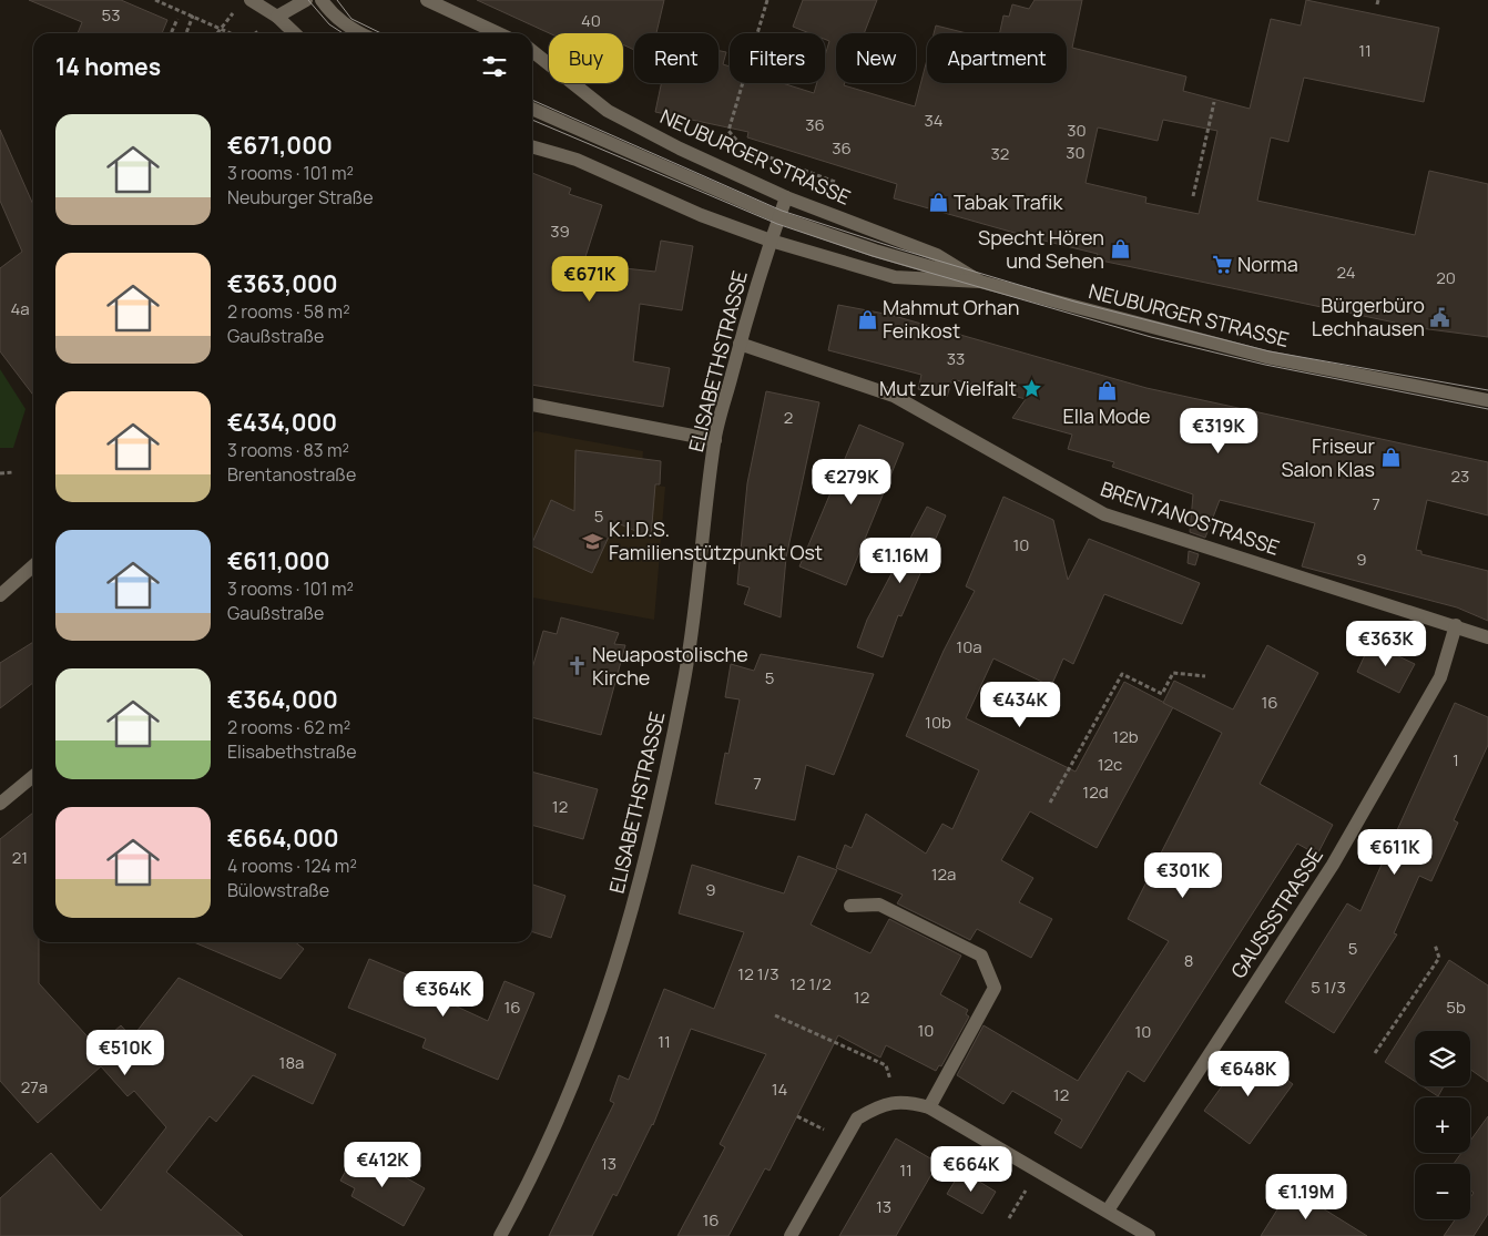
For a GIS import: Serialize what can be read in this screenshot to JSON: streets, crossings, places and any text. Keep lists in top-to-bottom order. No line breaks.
{"streets":{"street":["NEUBURGER STRASSE","ELISABETHSTRASSE","BRENTANOSTRASSE","GAUSSSTRASSE"]},"crossings":[["NEUBURGER STRASSE","ELISABETHSTRASSE"],["ELISABETHSTRASSE","BRENTANOSTRASSE"],["BRENTANOSTRASSE","GAUSSSTRASSE"]],"places":{"shop":["Tabak Trafik","Specht Hören und Sehen","Mahmut Orhan Feinkost","Ella Mode","Friseur Salon Klas"],"supermarket":["Norma"],"public building":["Bürgerbüro Lechhausen"],"place":["Mut zur Vielfalt"],"school or university":["K.I.D.S. Familienstützpunkt Ost"],"church":["Neuapostolische Kirche"]},"house_numbers":["53","40","11","34","36","30","36","30","32","39","24","20","4a","33","2","23","7","5","10","9","10a","5","16","10b","12b","1","12c","7","12d","12","21","12a","9","5","8","12 1/3","12 1/2","5 1/3","12","16","5b","10","10","11","18a","27a","14","12","13","11","13","16"],"page":{"chip":["Buy","Rent","Filters","New","Apartment"],"heading":"14 homes","list":[{"name":"€671,000","note":"3 rooms · 101 m² · Neuburger Straße"},{"name":"€363,000","note":"2 rooms · 58 m² · Gaußstraße"},{"name":"€434,000","note":"3 rooms · 83 m² · Brentanostraße"},{"name":"€611,000","note":"3 rooms · 101 m² · Gaußstraße"},{"name":"€364,000","note":"2 rooms · 62 m² · Elisabethstraße"},{"name":"€664,000","note":"4 rooms · 124 m² · Bülowstraße"}],"price":["€671K","€319K","€279K","€1.16M","€363K","€434K","€611K","€301K","€364K","€510K","€648K","€412K","€664K","€1.19M"],"map_buttons":["+","−"]}}
